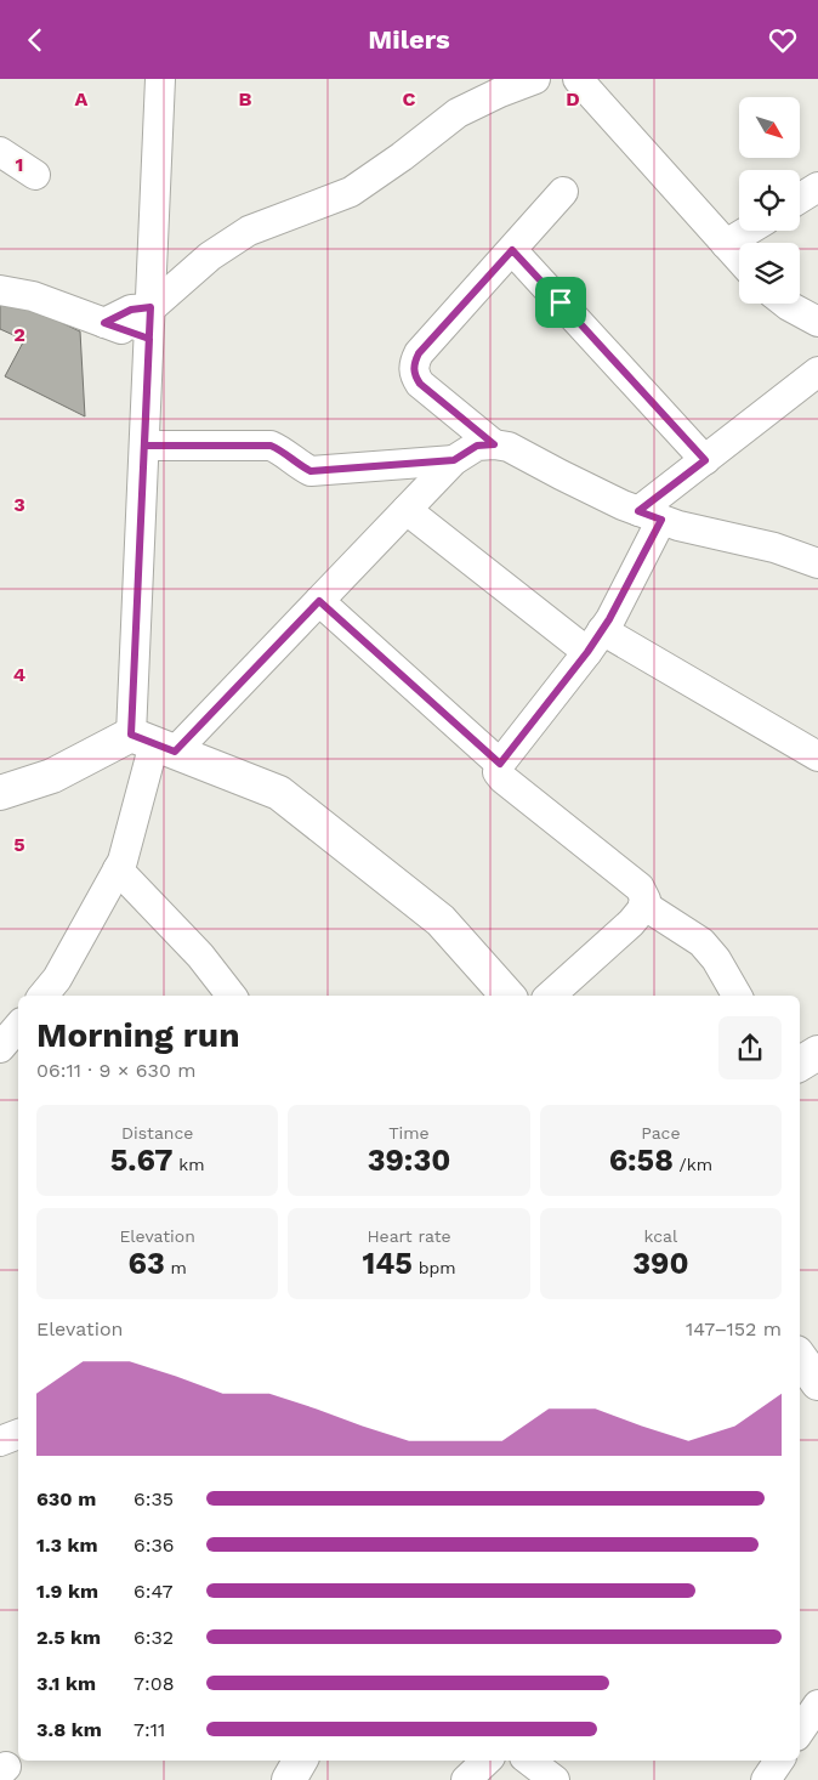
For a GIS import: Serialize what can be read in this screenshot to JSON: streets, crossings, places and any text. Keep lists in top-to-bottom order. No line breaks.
{"north":"bottom right","page":{"header":"Milers","heading":["Morning run","06:11 · 9 × 630 m"],"stats":[["Distance","5.67 km"],["Time","39:30"],["Pace","6:58 /km"],["Elevation","63 m"],["Heart rate","145 bpm"],["kcal","390"]],"chart":["Elevation","147–152 m"],"list":[{"name":"630 m","note":"6:35"},{"name":"1.3 km","note":"6:36"},{"name":"1.9 km","note":"6:47"},{"name":"2.5 km","note":"6:32"},{"name":"3.1 km","note":"7:08"},{"name":"3.8 km","note":"7:11"}]},"grid":{"columns":["A","B","C","D"],"rows":["1","2","3","4","5"]}}
